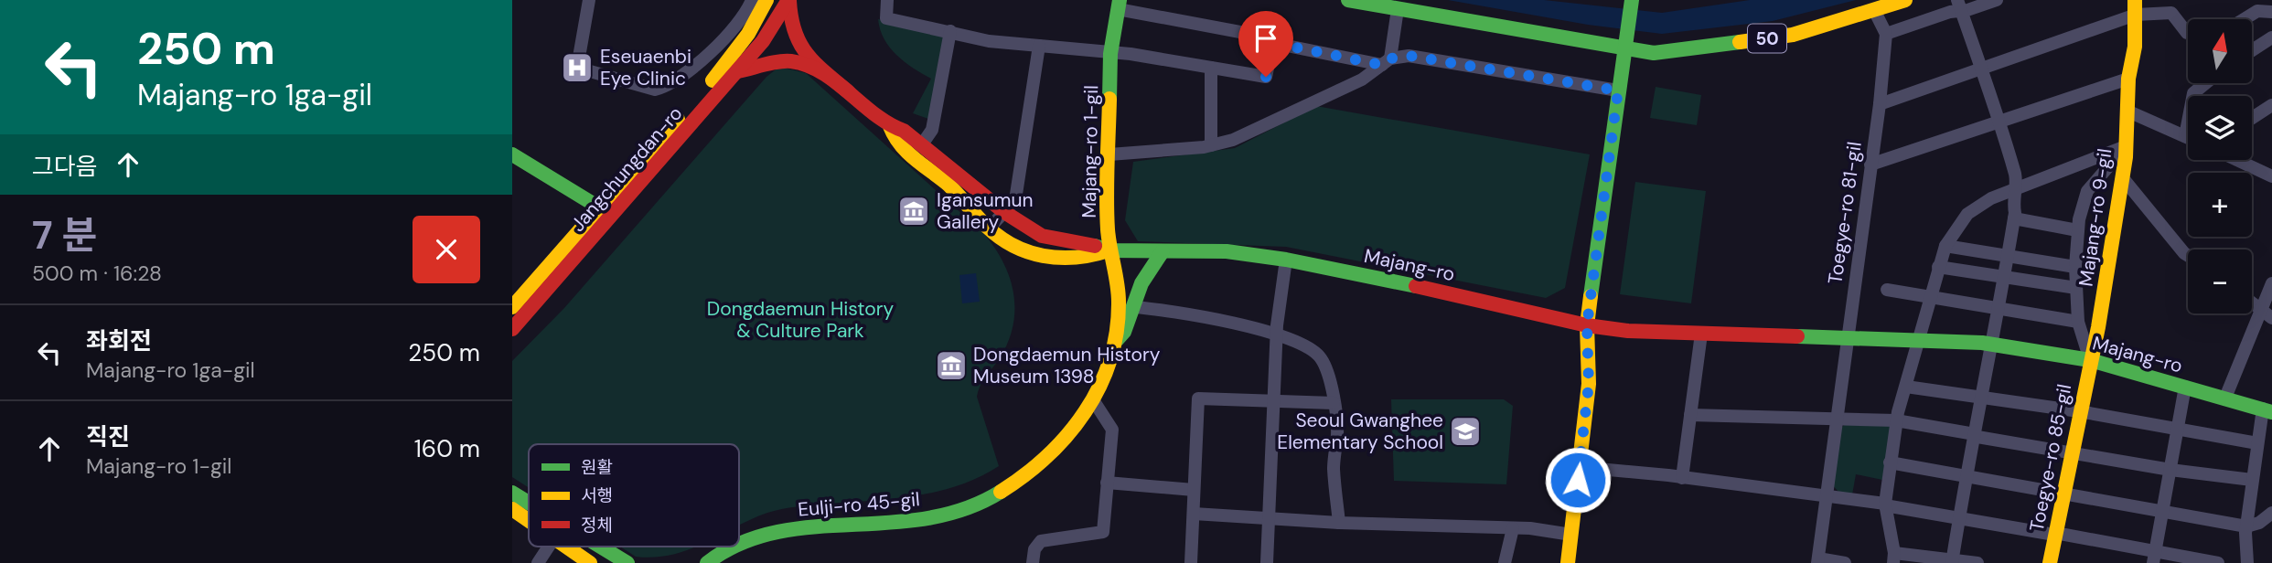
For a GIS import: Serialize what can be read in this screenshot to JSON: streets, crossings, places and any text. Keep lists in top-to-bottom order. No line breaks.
{"streets":{"main road":["50","Majang-ro 1-gil","Jangchungdan-ro","Majang-ro 9-gil","Majang-ro","Toegye-ro 85-gil","Eulji-ro 45-gil"],"street":["Toegye-ro 81-gil"]},"crossings":[["Majang-ro 1-gil","Majang-ro"],["Majang-ro 1-gil","Eulji-ro 45-gil"],["Toegye-ro 81-gil","Majang-ro"],["Majang-ro 9-gil","Majang-ro"],["Majang-ro 9-gil","Toegye-ro 85-gil"],["Majang-ro","Toegye-ro 85-gil"],["Majang-ro","Eulji-ro 45-gil"]],"parks":["Dongdaemun History & Culture Park"],"places":{"hospital":["Eseuaenbi Eye Clinic"],"museum":["Igansumun Gallery","Dongdaemun History Museum 1398"],"school or university":["Seoul Gwanghee Elementary School"]},"legend":["원활","서행","정체"],"north":"top","page":{"turn":["250 m","Majang-ro 1ga-gil"],"map_buttons":["+","−"],"then":"그다음","heading":["7 분","500 m · 16:28"],"list":[{"name":"좌회전","note":"Majang-ro 1ga-gil","value":"250 m"},{"name":"직진","note":"Majang-ro 1-gil","value":"160 m"}]}}
